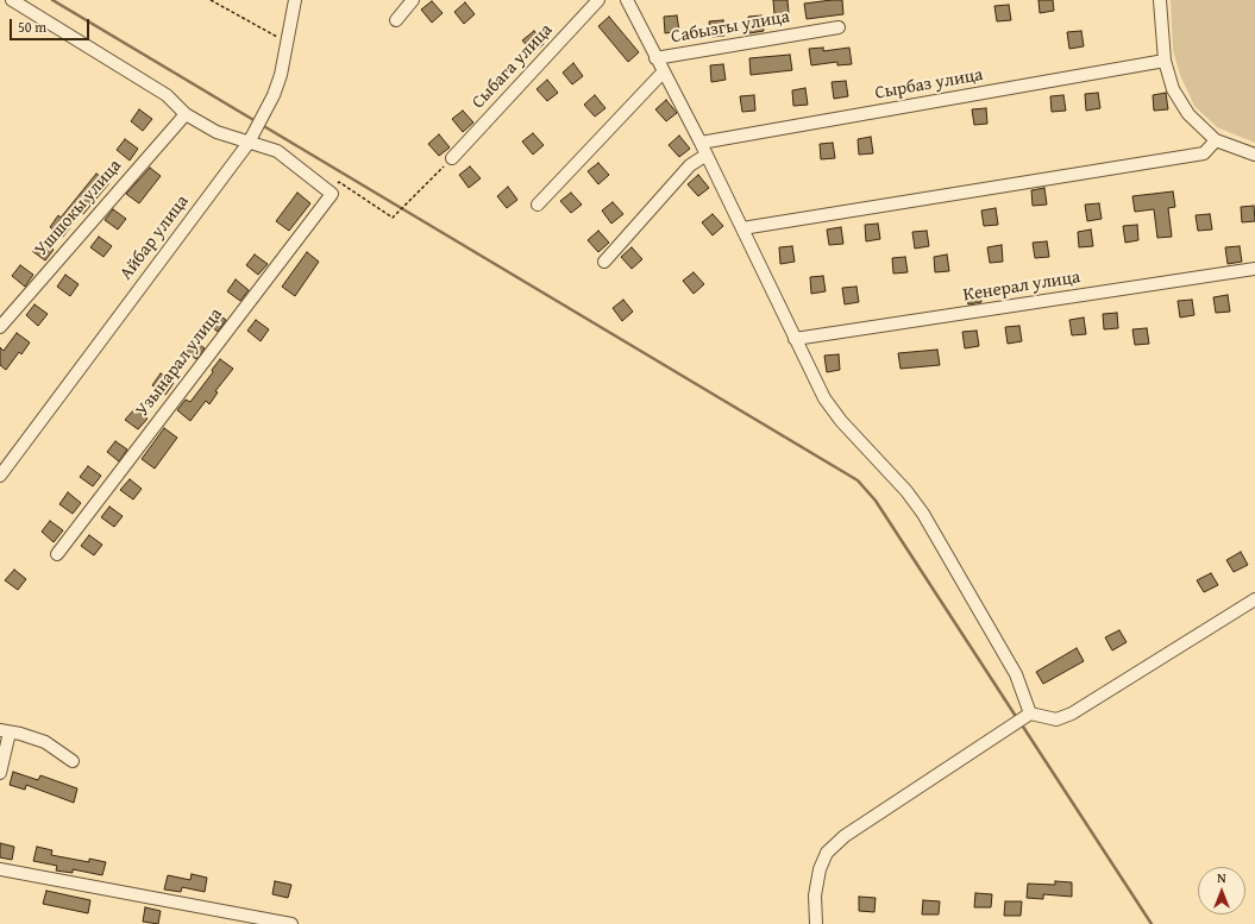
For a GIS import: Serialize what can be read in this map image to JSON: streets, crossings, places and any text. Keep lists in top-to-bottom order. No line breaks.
{"streets":{"street":["Сабызгы улица","Сыбага улица","Сырбаз улица","Ушшокы улица","Айбар улица","Кенерал улица","Узынарал улица"]},"scale_bar":"50 m","north":"top"}
